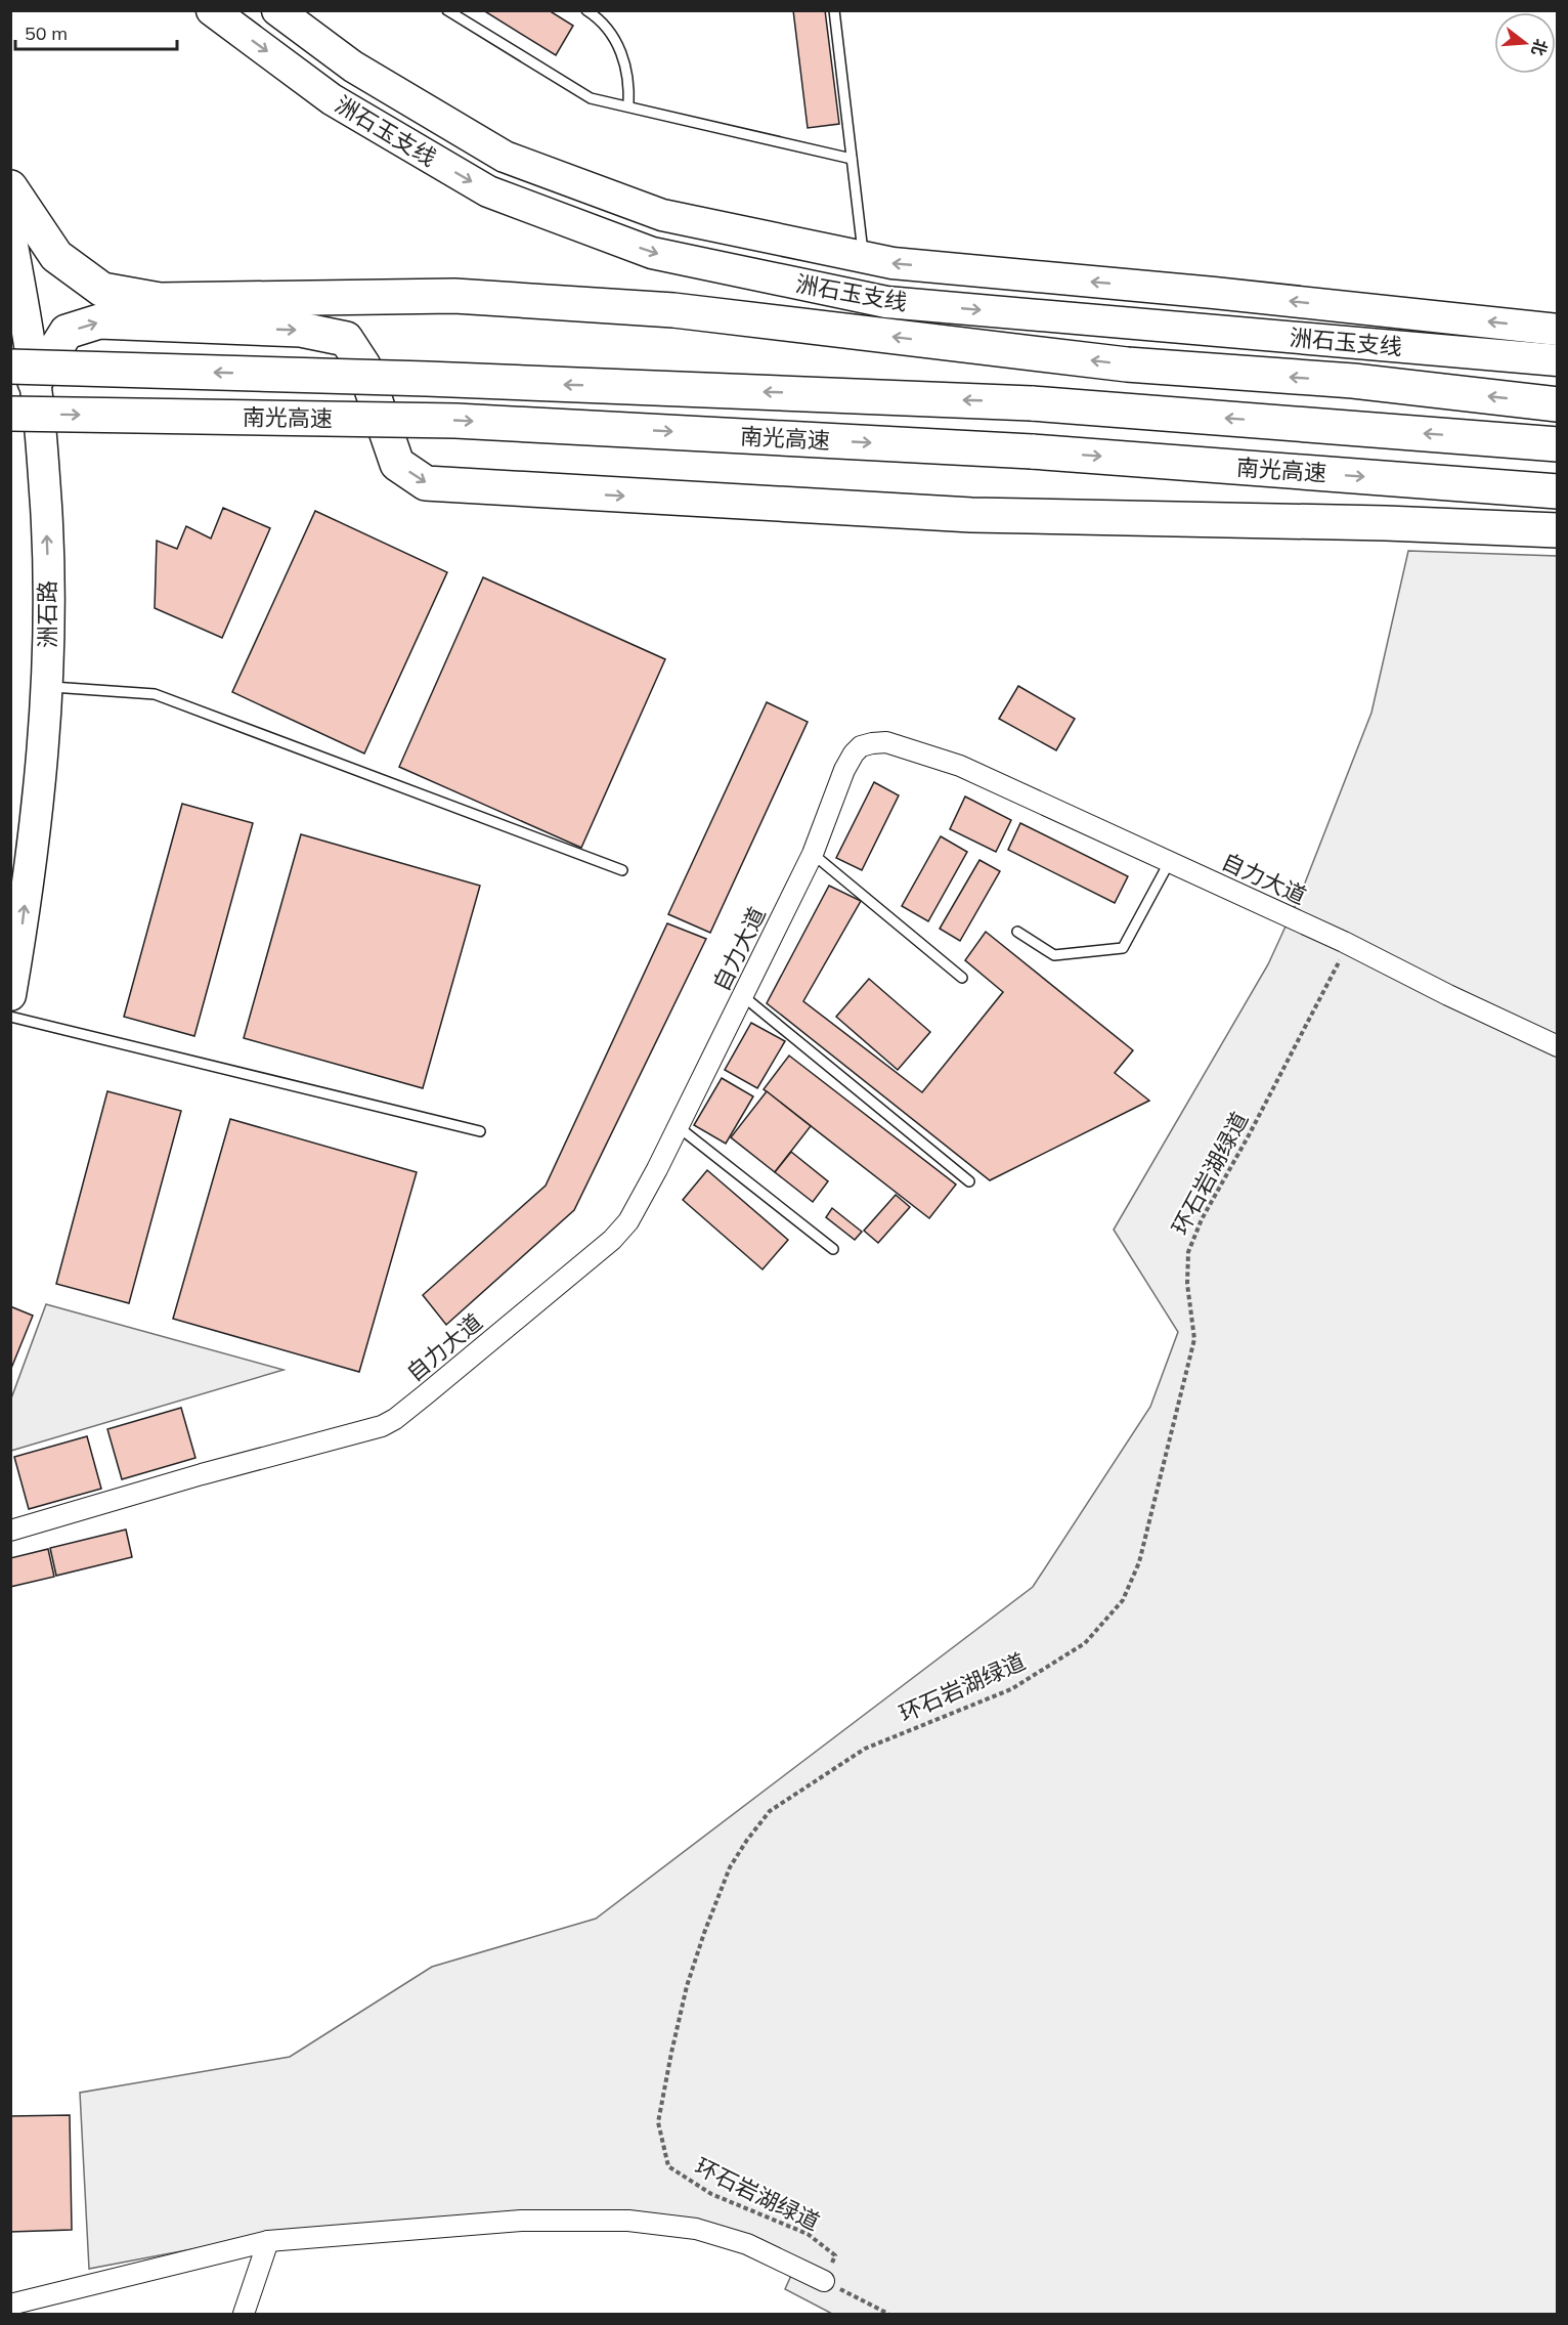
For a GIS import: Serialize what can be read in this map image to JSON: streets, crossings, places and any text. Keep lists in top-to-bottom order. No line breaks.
{"streets":{"highway":["南光高速"],"main road":["洲石玉支线","洲石路"],"street":["自力大道"],"path":["环石岩湖绿道"]},"crossings":[["南光高速","洲石路"]],"one_way":["洲石路"],"scale_bar":"50 m","north":"right"}
